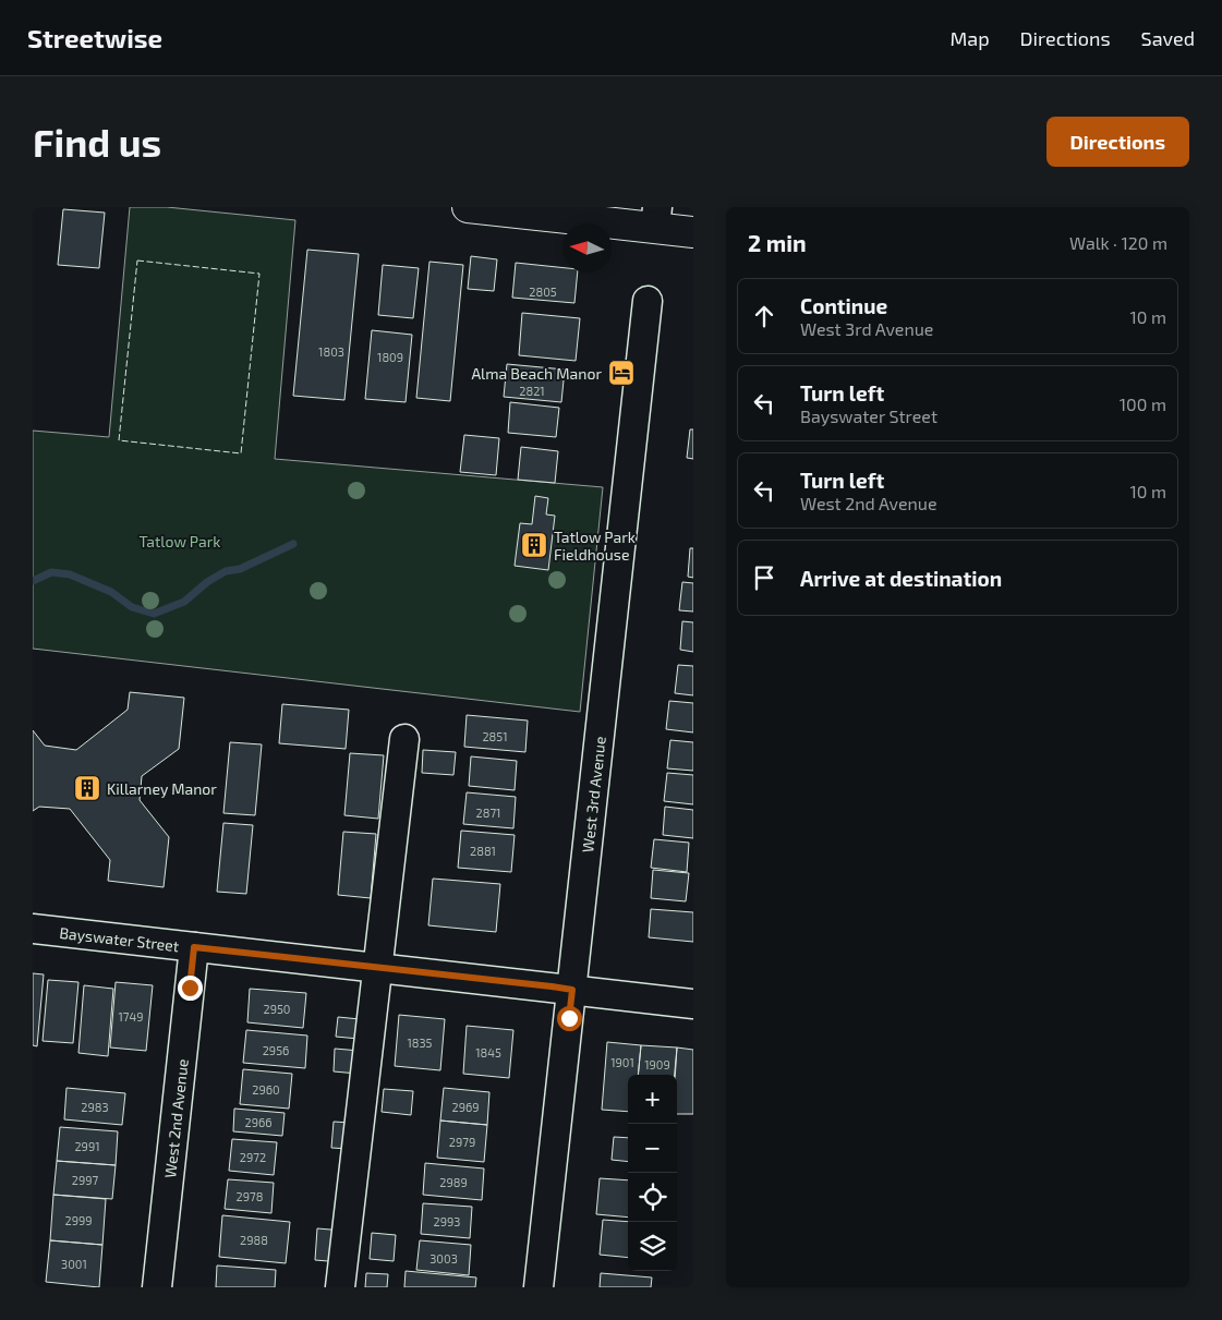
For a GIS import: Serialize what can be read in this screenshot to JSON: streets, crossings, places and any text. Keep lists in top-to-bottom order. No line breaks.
{"streets":{"street":["West 3rd Avenue","Bayswater Street","West 2nd Avenue"]},"crossings":[["West 3rd Avenue","Bayswater Street"],["Bayswater Street","West 2nd Avenue"]],"parks":["Tatlow Park"],"places":{"hotel":["Alma Beach Manor"],"building":["Tatlow Park Fieldhouse","Killarney Manor"]},"house_numbers":["2805","1803","1809","2821","2851","2871","2881","2950","1749","1835","2956","1845","1901","1909","2960","2983","2969","2966","2979","2991","2972","2997","2989","2978","2999","2993","2988","3003","3001"],"north":"left","page":{"header":"Streetwise","nav":["Map","Directions","Saved"],"buttons":"Directions","title":"Find us","heading":["2 min","Walk · 120 m"],"list":[["Continue","West 3rd Avenue","10 m"],["Turn left","Bayswater Street","100 m"],["Turn left","West 2nd Avenue","10 m"],"Arrive at destination"],"map_buttons":["+","−"]}}
